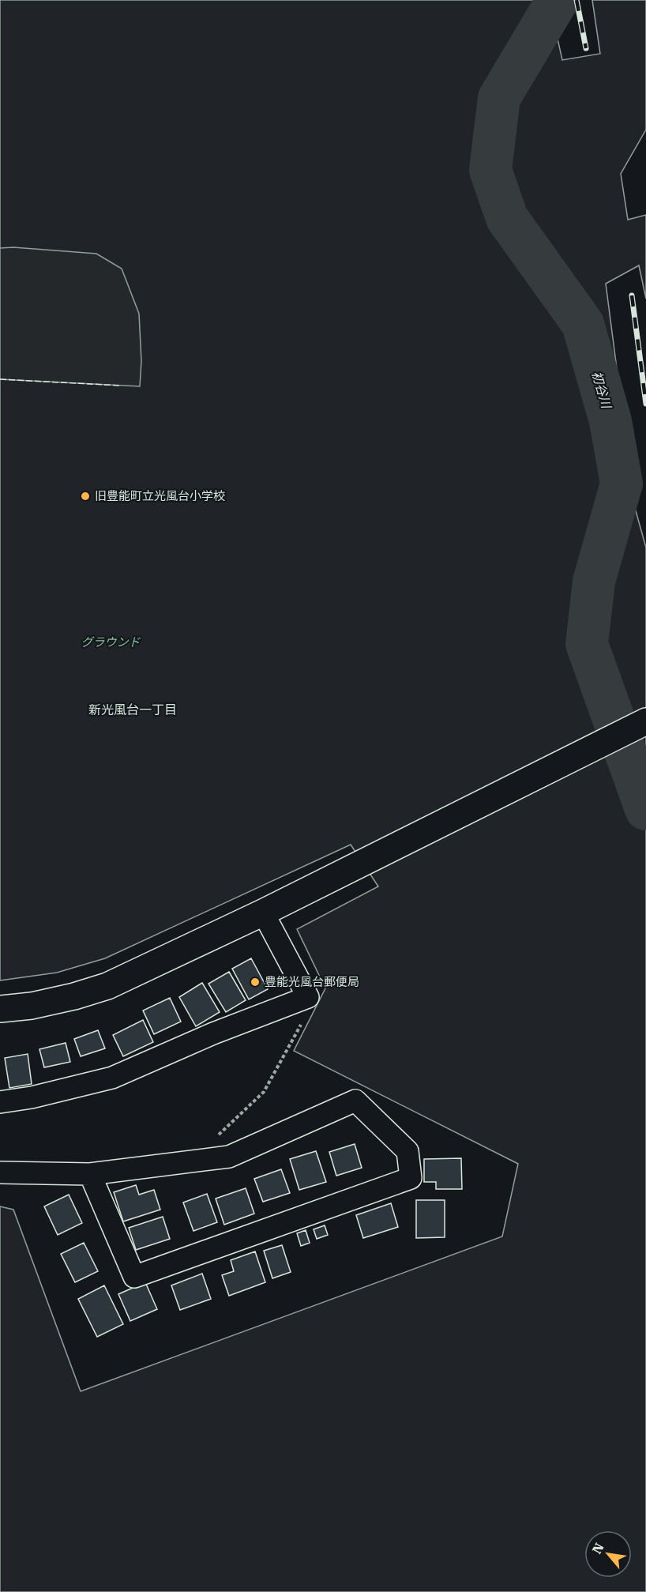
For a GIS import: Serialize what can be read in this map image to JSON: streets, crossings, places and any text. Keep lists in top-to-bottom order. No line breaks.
{"districts":["新光風台一丁目"],"water":["初谷川"],"parks":["グラウンド"],"places":["旧豊能町立光風台小学校","豊能光風台郵便局"],"north":"top left"}
